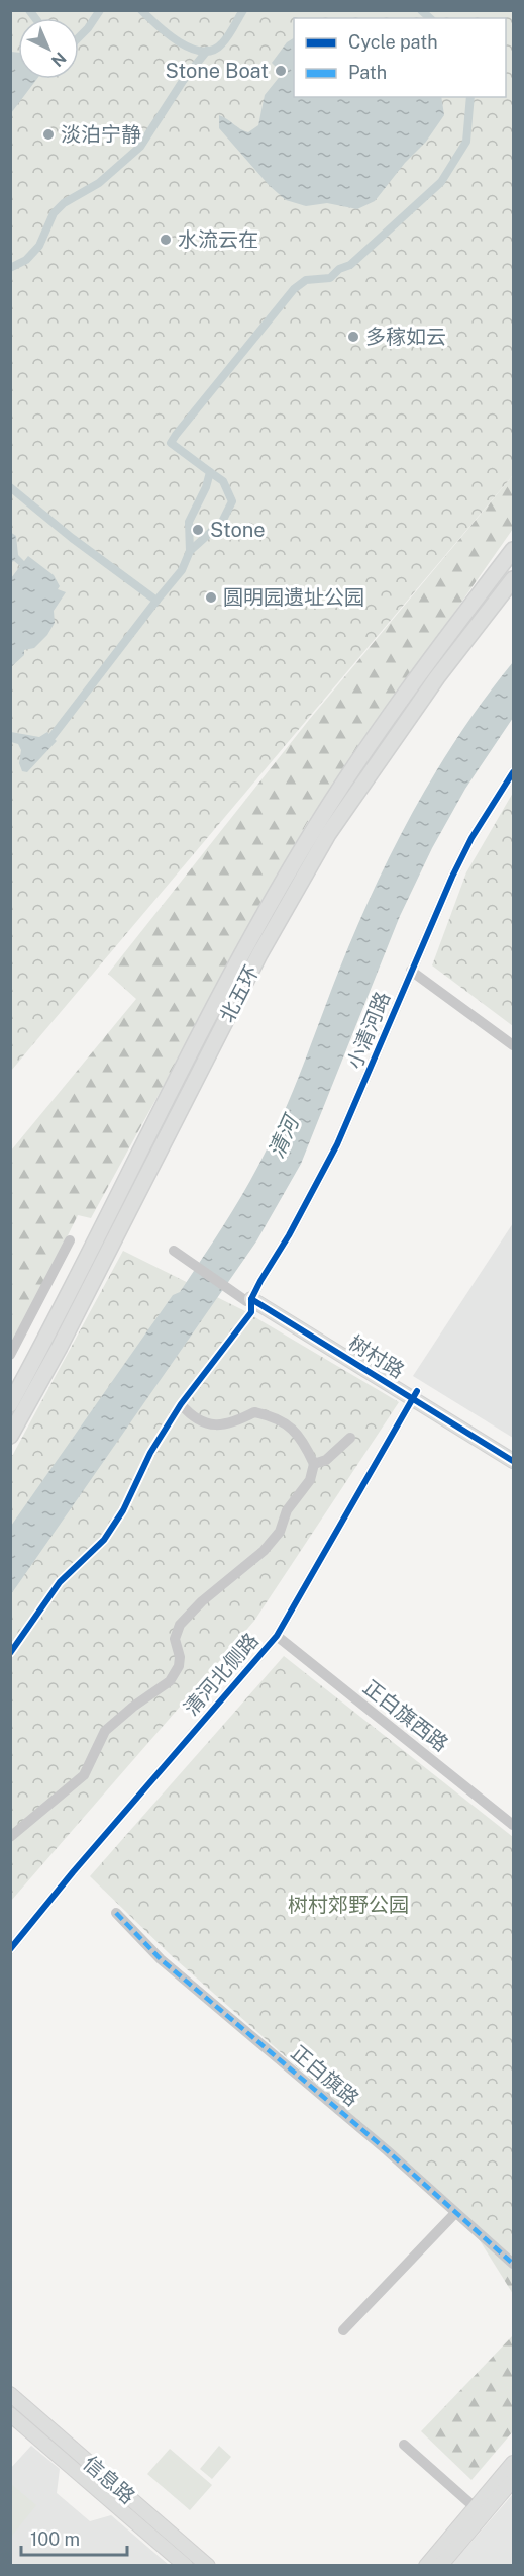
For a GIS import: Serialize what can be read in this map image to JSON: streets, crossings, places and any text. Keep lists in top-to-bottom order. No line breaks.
{"streets":{"highway":["北五环"],"main road":["树村路","信息路"],"street":["小清河路","清河北侧路","正白旗西路","正白旗路"]},"crossings":[["小清河路","树村路"],["树村路","清河北侧路"],["清河北侧路","正白旗西路"]],"water":["清河"],"parks":["树村郊野公园"],"places":["Stone Boat","淡泊宁静","水流云在","多稼如云","Stone","圆明园遗址公园"],"legend":["Cycle path","Path"],"scale_bar":"100 m","north":"bottom right"}
